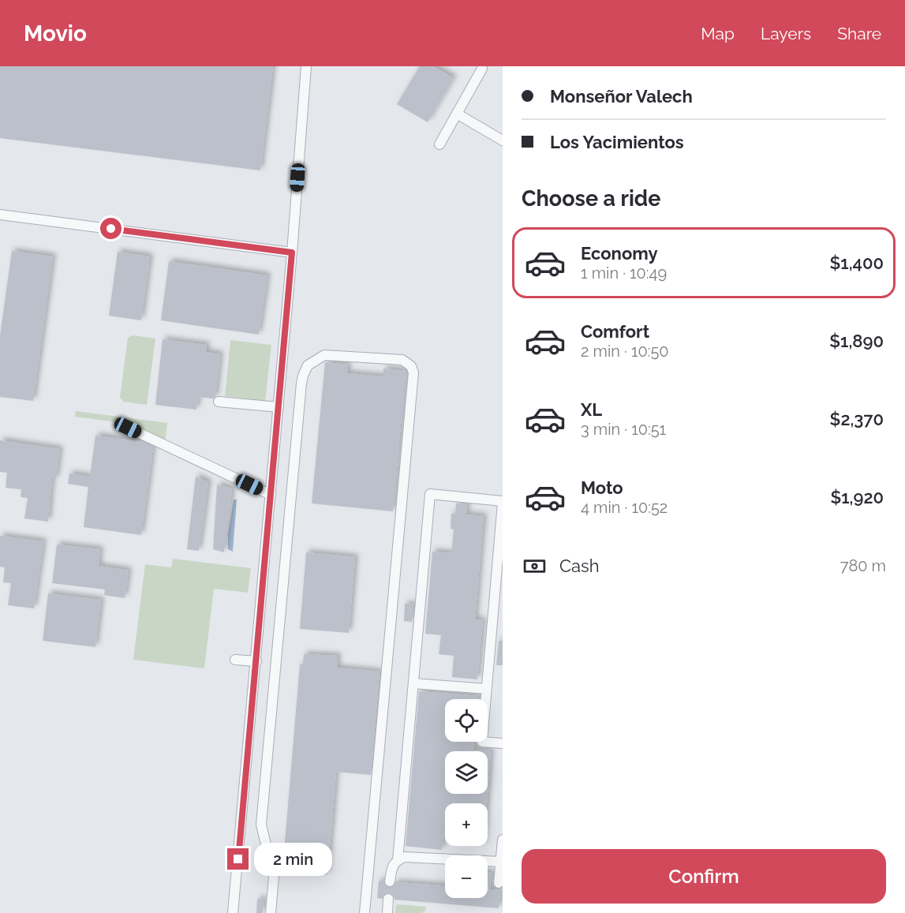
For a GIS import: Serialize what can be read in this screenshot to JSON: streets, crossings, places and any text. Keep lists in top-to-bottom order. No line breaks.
{"page":{"header":"Movio","nav":["Map","Layers","Share"],"banner":["Monseñor Valech","Los Yacimientos"],"heading":"Choose a ride","list":[{"name":"Economy","note":"1 min · 10:49","value":"$1,400"},{"name":"Comfort","note":"2 min · 10:50","value":"$1,890"},{"name":"XL","note":"3 min · 10:51","value":"$2,370"},{"name":"Moto","note":"4 min · 10:52","value":"$1,920"}],"pay":["Cash","780 m"],"map_buttons":["+","−"],"buttons":"Confirm","bubble":"2 min"}}
